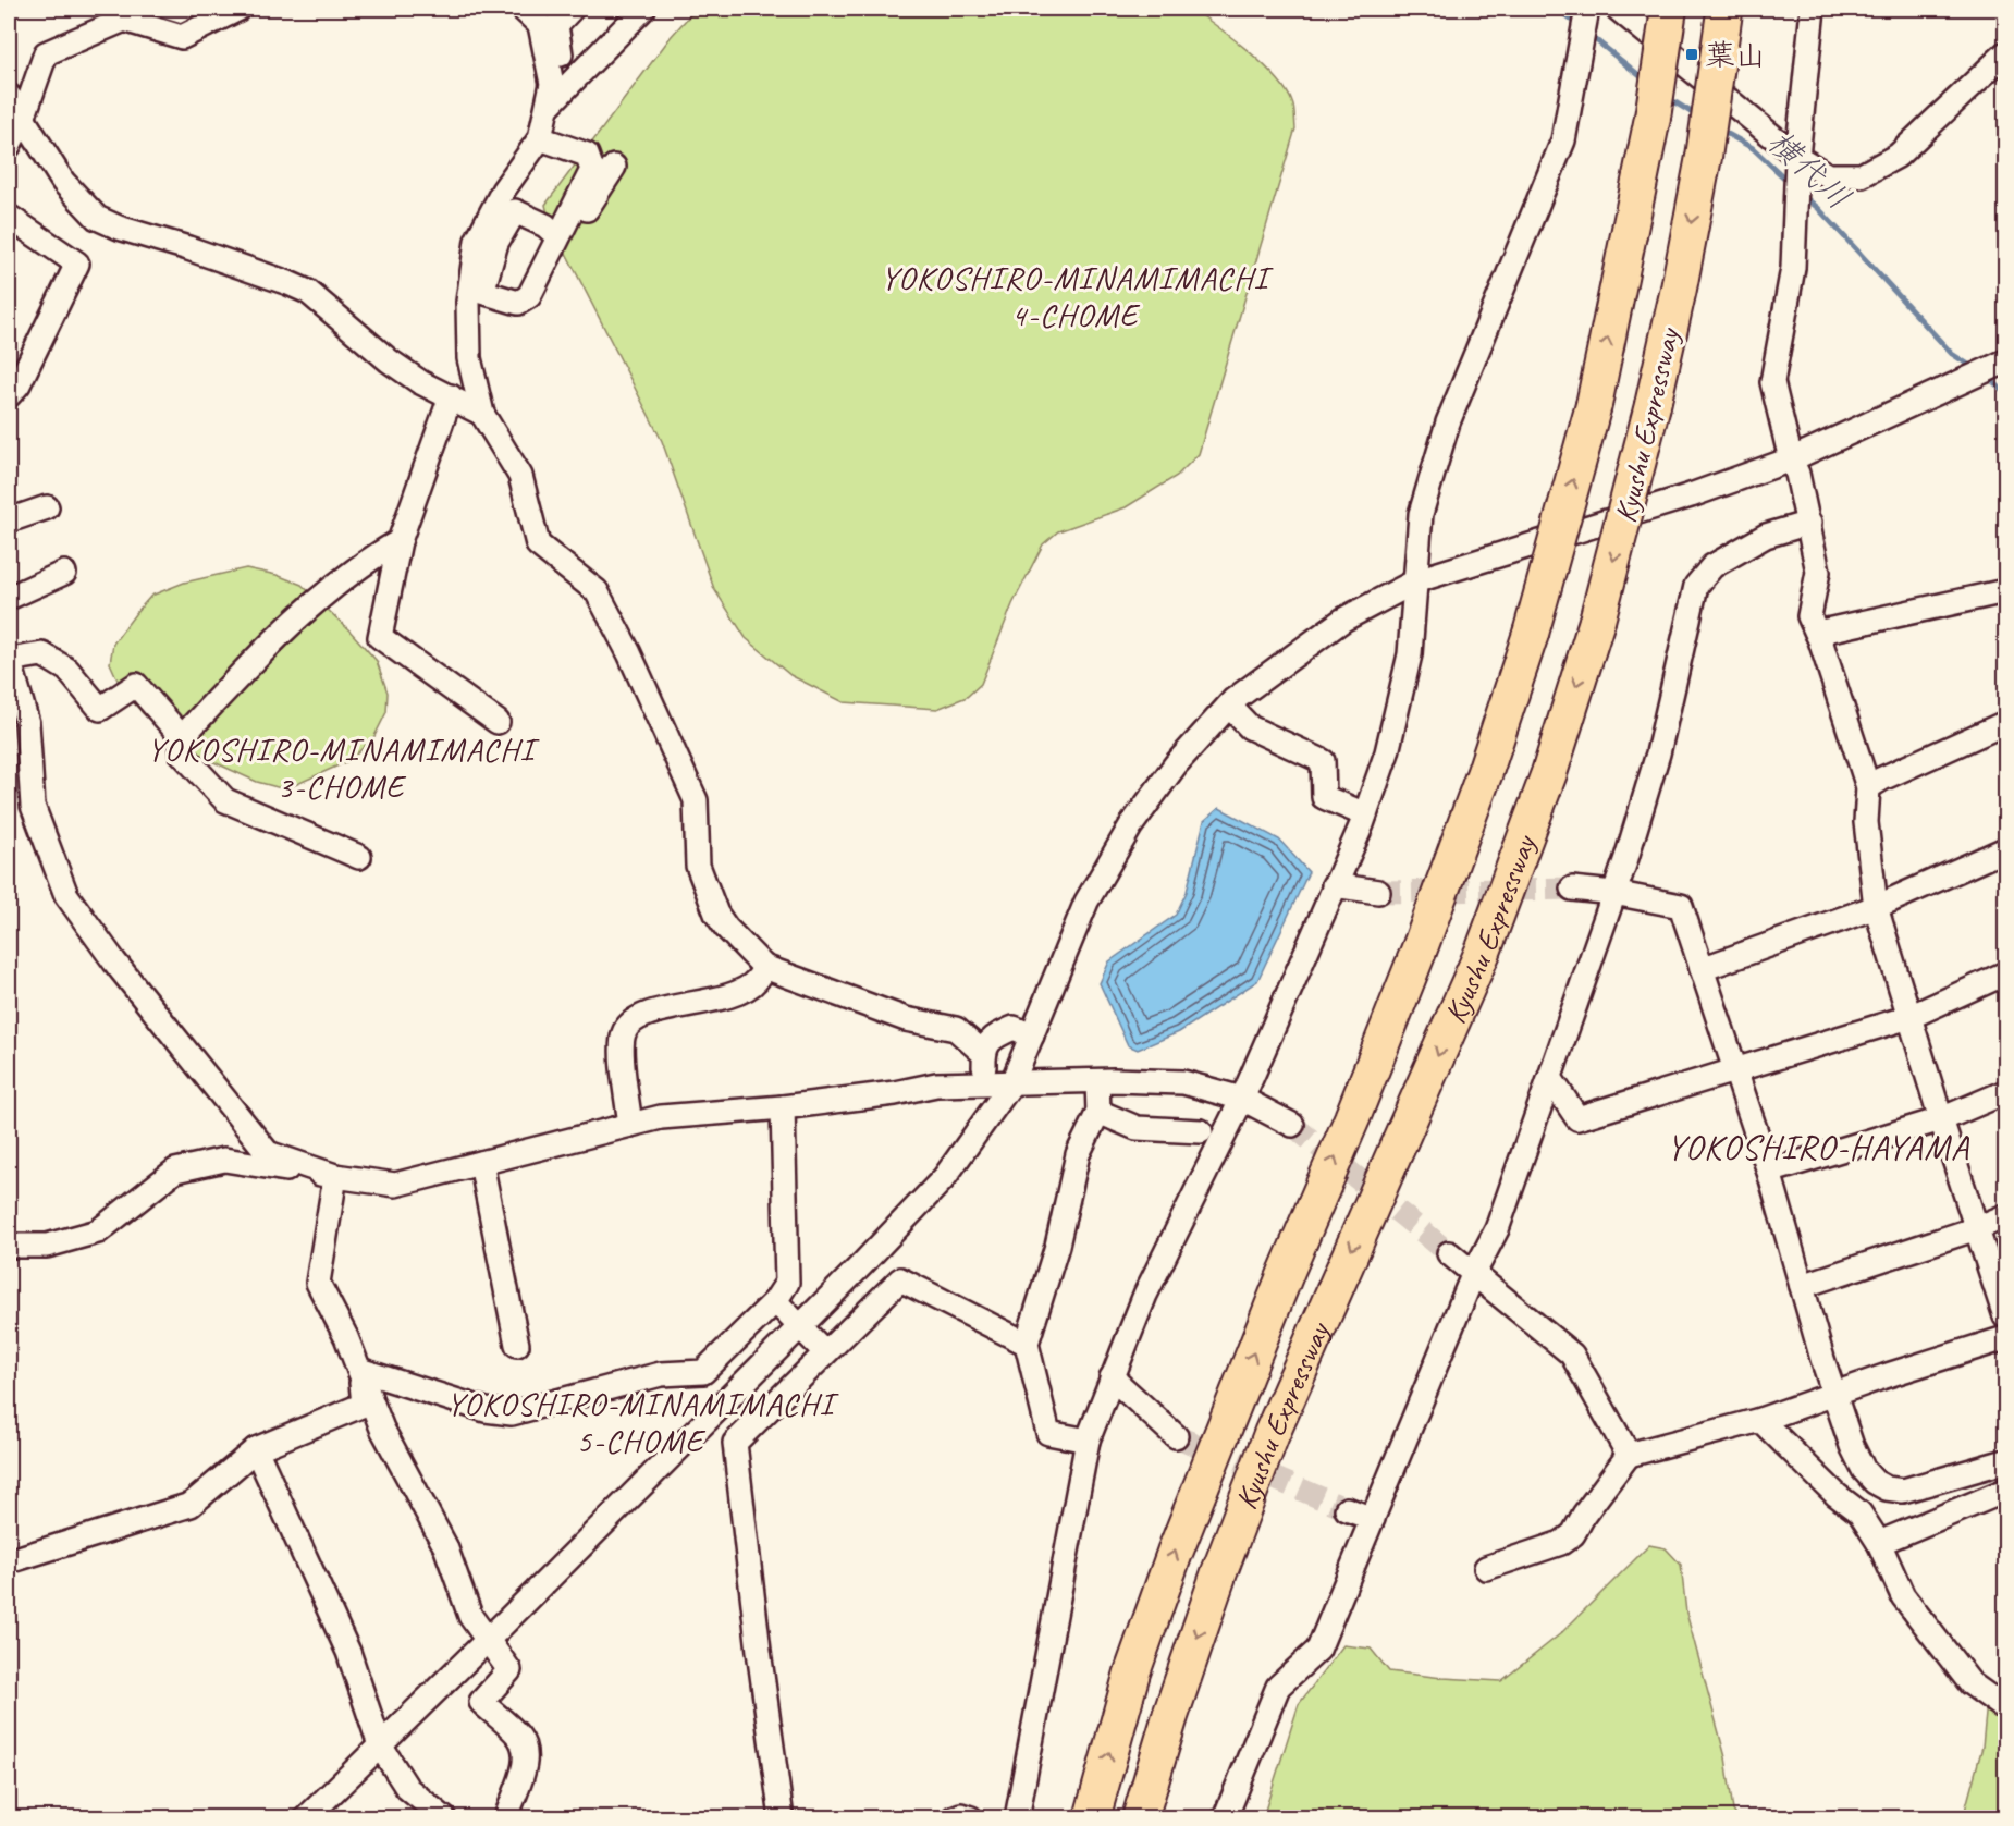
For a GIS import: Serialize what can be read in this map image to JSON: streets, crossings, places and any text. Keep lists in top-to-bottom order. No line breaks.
{"streets":{"highway":["Kyushu Expressway"]},"districts":["YOKOSHIRO-MINAMIMACHI 4-CHOME","YOKOSHIRO-MINAMIMACHI 3-CHOME","YOKOSHIRO-HAYAMA","YOKOSHIRO-MINAMIMACHI 5-CHOME"],"water":["横代川"],"places":{"transit":["葉山"]}}
